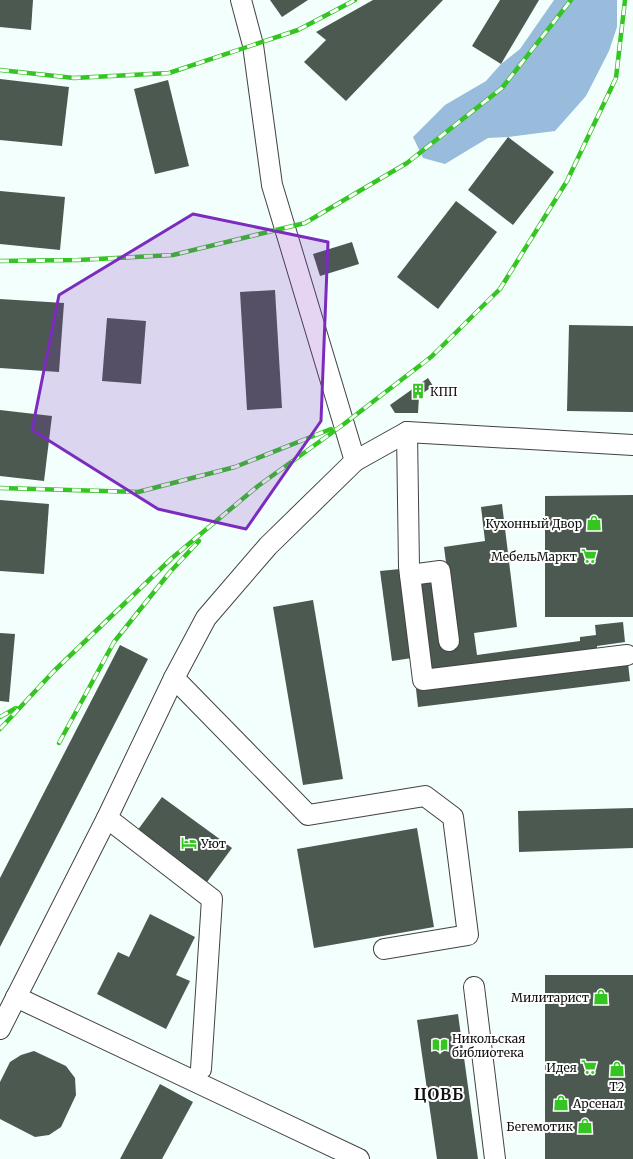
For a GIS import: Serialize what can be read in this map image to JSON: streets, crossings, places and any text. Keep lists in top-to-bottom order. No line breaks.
{"districts":["ЦОВБ"],"places":{"building":["КПП"],"shop":["Кухонный Двор","Милитарист","T2","Арсенал","Бегемотик"],"supermarket":["МебельМаркт","Идея"],"hotel":["Уют"],"library":["Никольская библиотека"]}}
